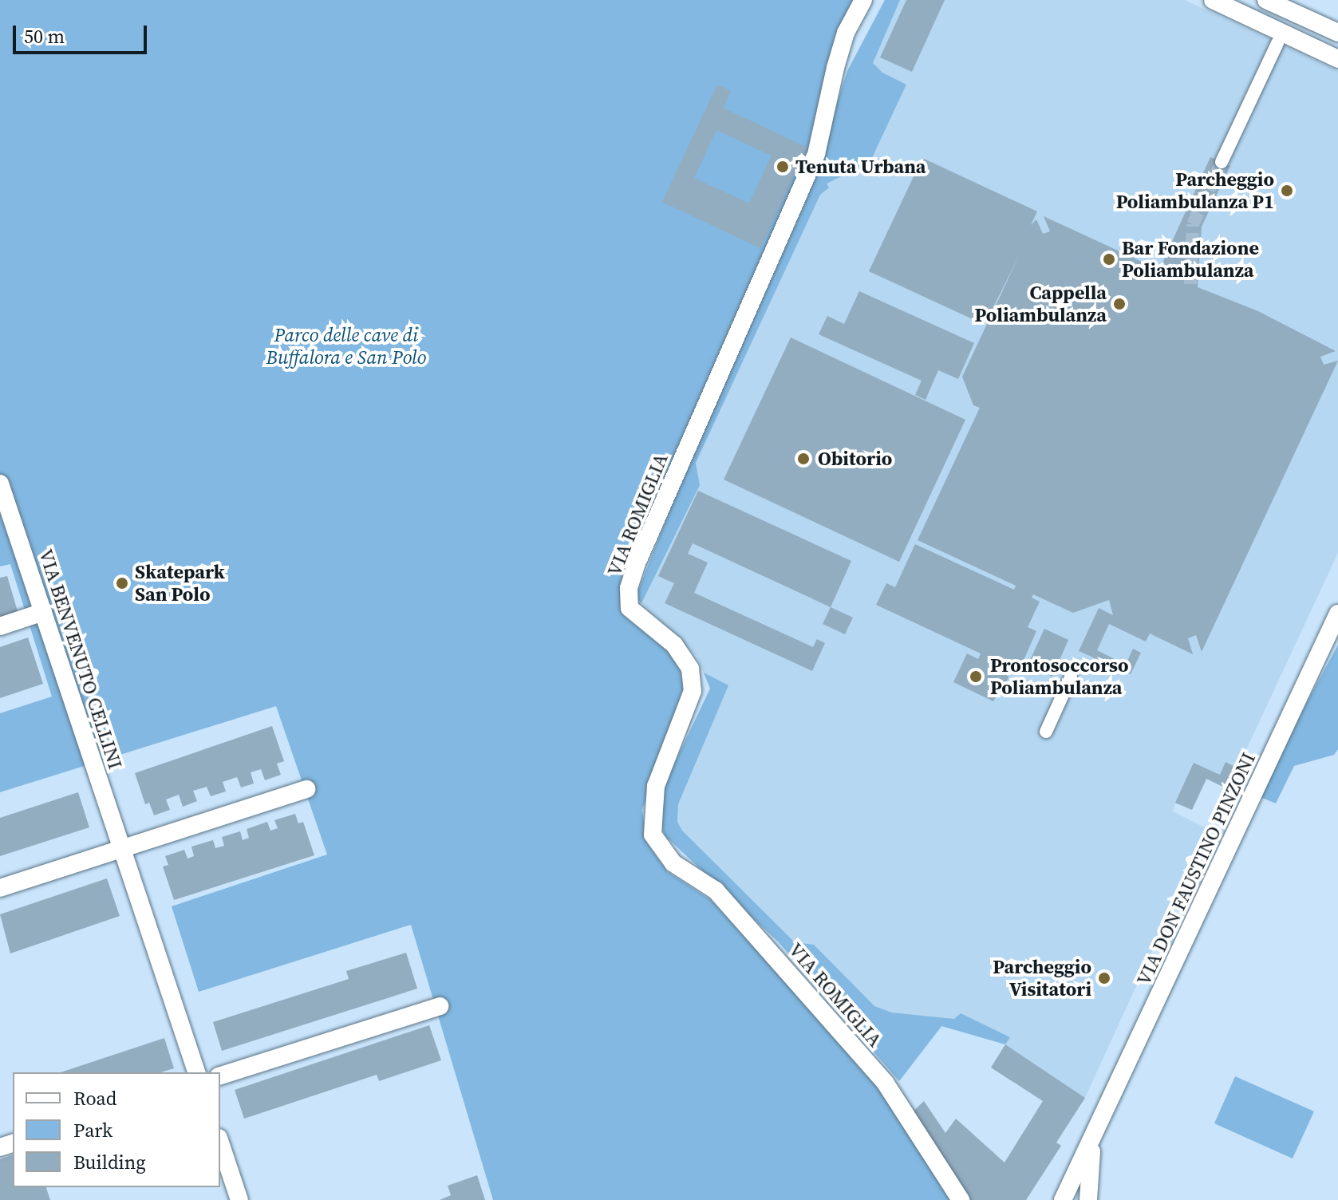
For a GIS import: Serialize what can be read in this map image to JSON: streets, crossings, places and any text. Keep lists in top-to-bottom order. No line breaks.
{"streets":{"street":["VIA ROMIGLIA","VIA BENVENUTO CELLINI","VIA DON FAUSTINO PINZONI"]},"parks":["Parco delle cave di Buffalora e San Polo"],"places":["Tenuta Urbana","Parcheggio Poliambulanza P1","Bar Fondazione Poliambulanza","Cappella Poliambulanza","Obitorio","Skatepark San Polo","Prontosoccorso Poliambulanza","Parcheggio Visitatori"],"legend":["Road","Park","Building"],"scale_bar":"50 m"}
